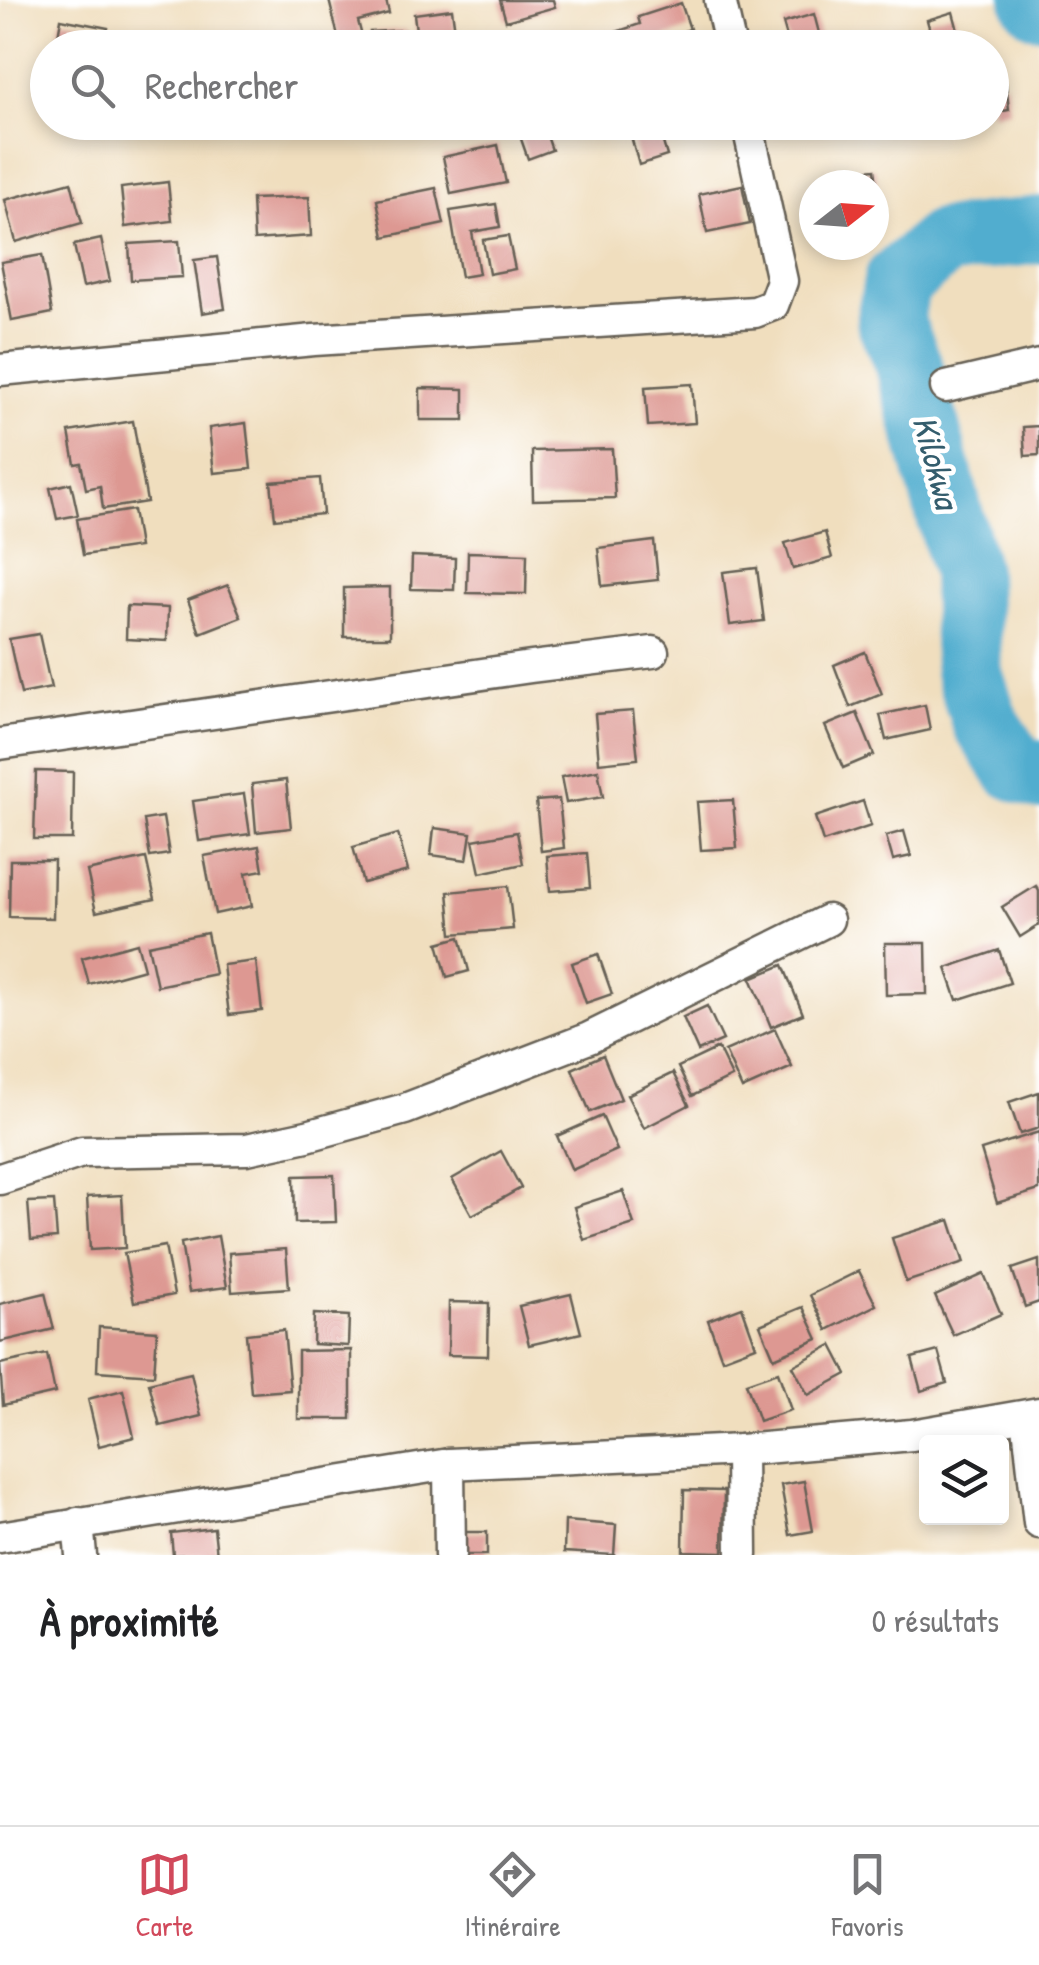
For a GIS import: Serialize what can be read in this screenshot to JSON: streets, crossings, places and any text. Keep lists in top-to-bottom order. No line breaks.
{"water":["Kilokwa"],"north":"right","page":{"search":"Rechercher","heading":["À proximité","0 résultats"],"nav":["Carte","Itinéraire","Favoris"]}}
